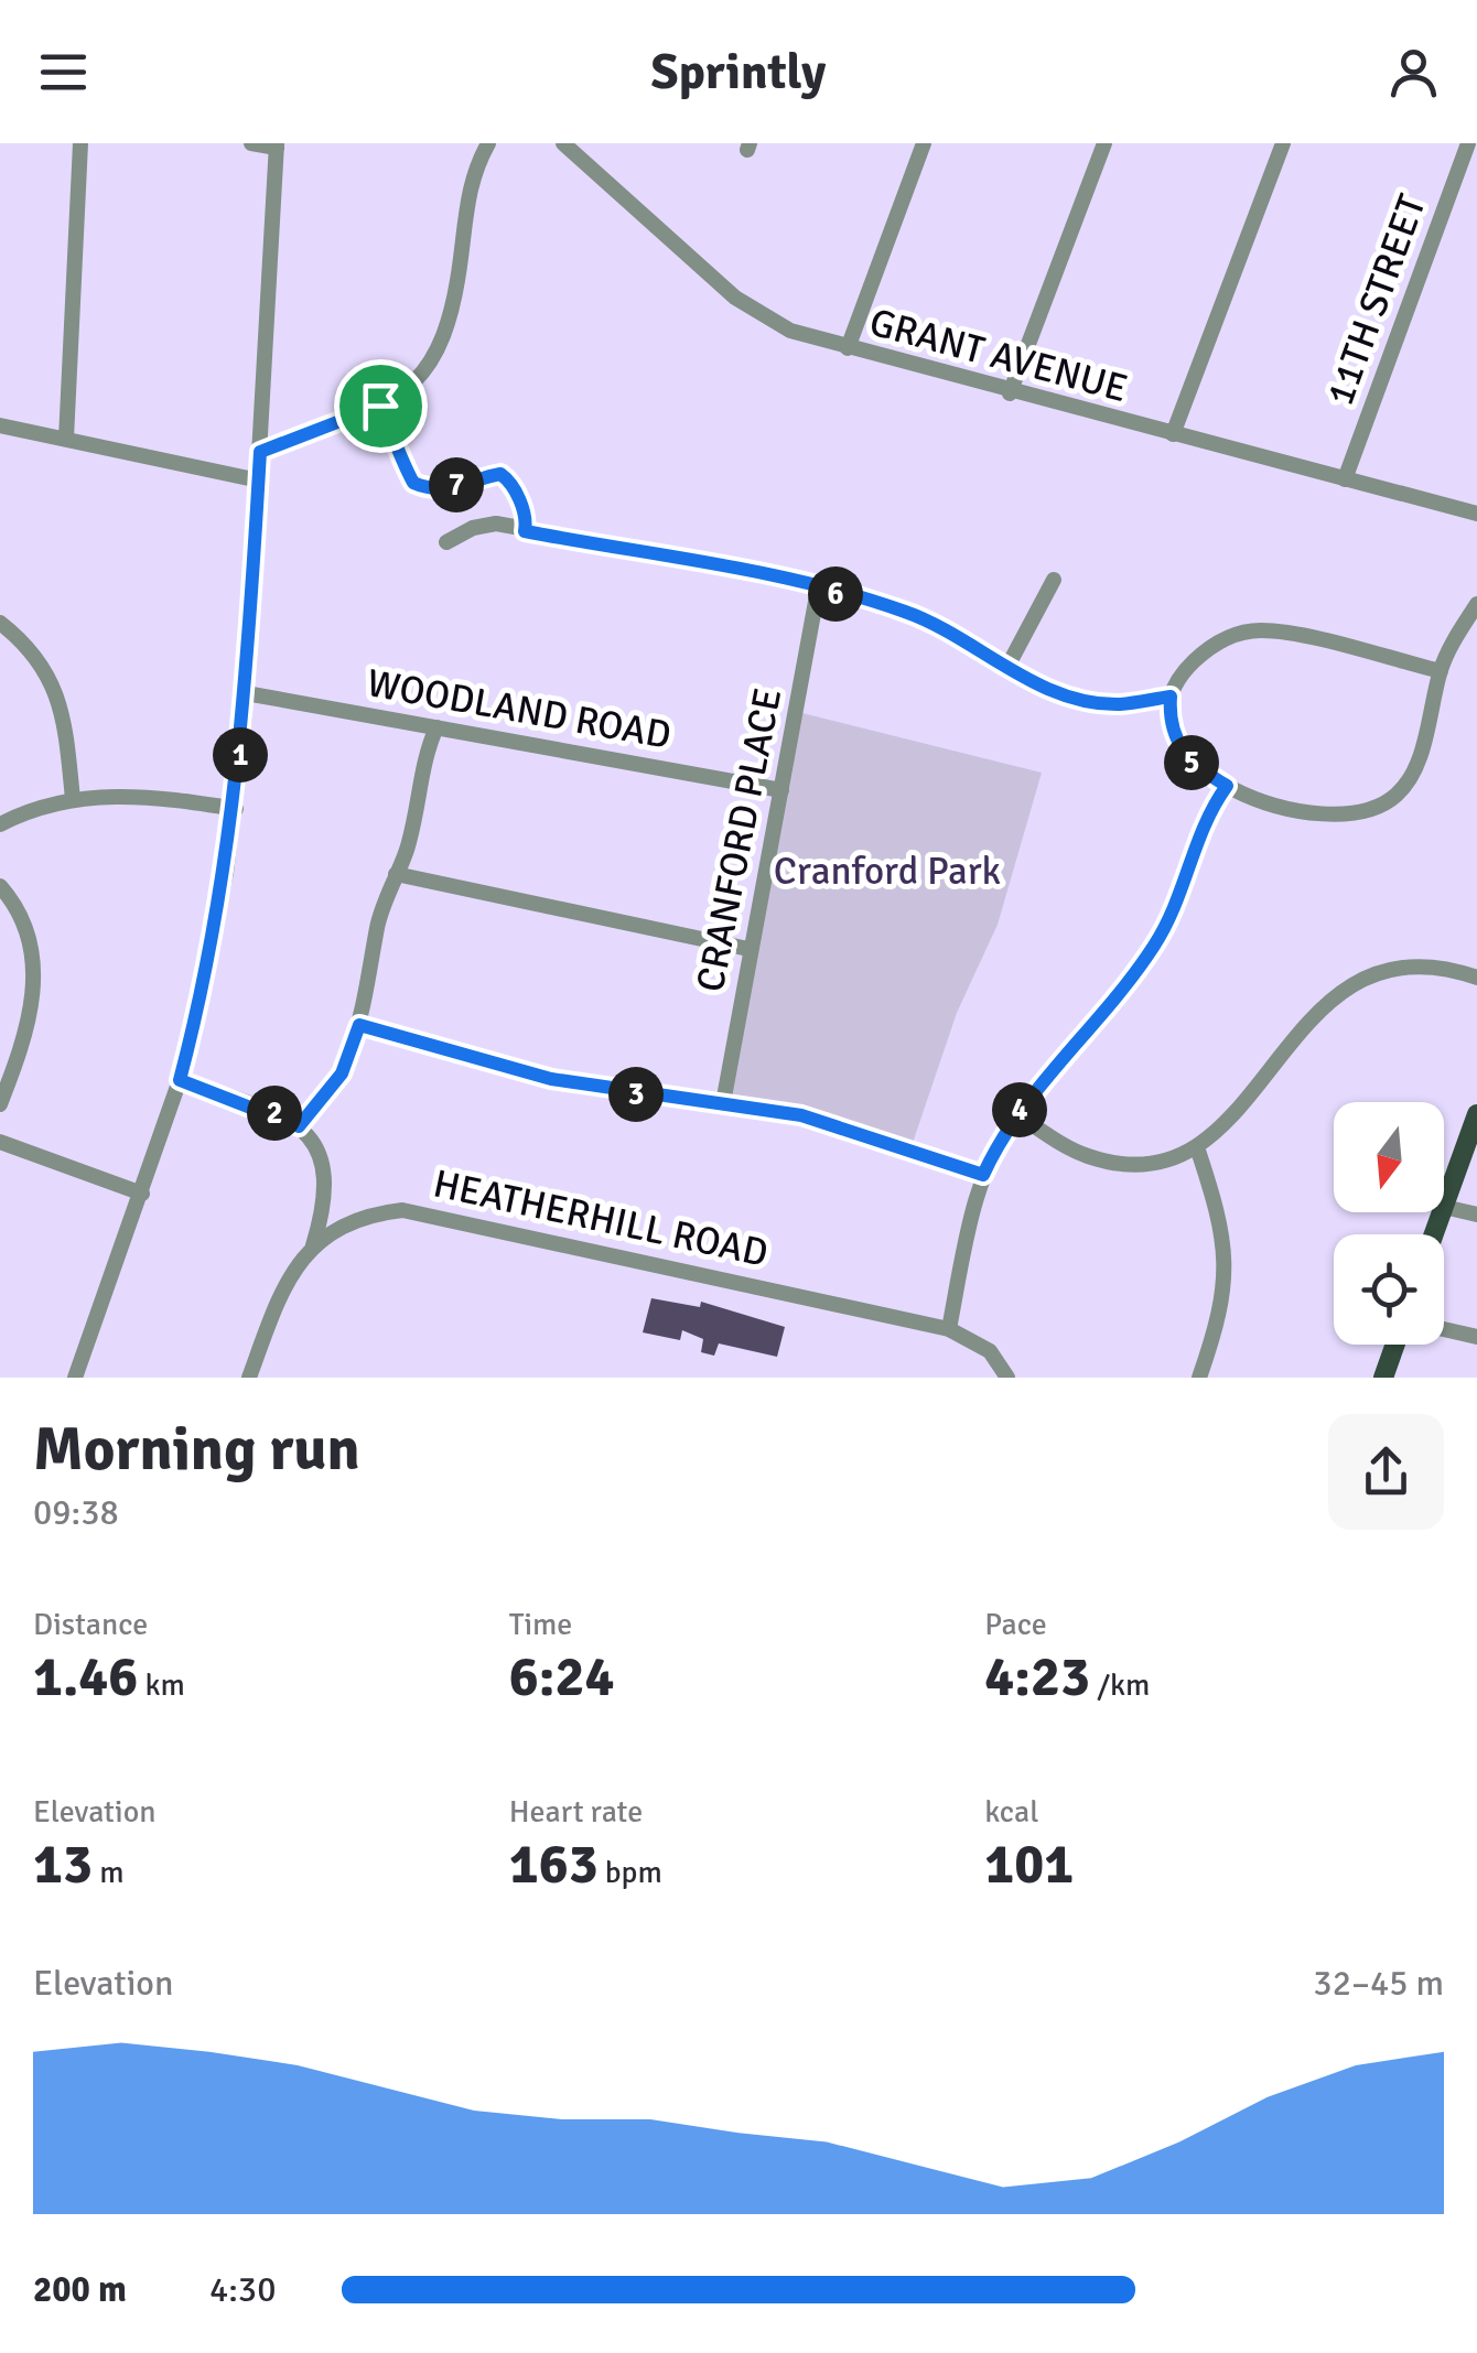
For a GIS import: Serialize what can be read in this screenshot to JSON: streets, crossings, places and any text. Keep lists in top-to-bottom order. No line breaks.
{"streets":{"street":["11TH STREET","GRANT AVENUE","WOODLAND ROAD","CRANFORD PLACE","HEATHERHILL ROAD"]},"crossings":[["11TH STREET","GRANT AVENUE"],["WOODLAND ROAD","CRANFORD PLACE"]],"parks":["Cranford Park"],"north":"bottom","page":{"header":"Sprintly","pins":["7","6","1","5","3","4","2"],"heading":["Morning run","09:38"],"stats":[["Distance","1.46 km"],["Time","6:24"],["Pace","4:23 /km"],["Elevation","13 m"],["Heart rate","163 bpm"],["kcal","101"]],"chart":["Elevation","32–45 m"],"list":[{"name":"200 m","note":"4:30"}]}}
